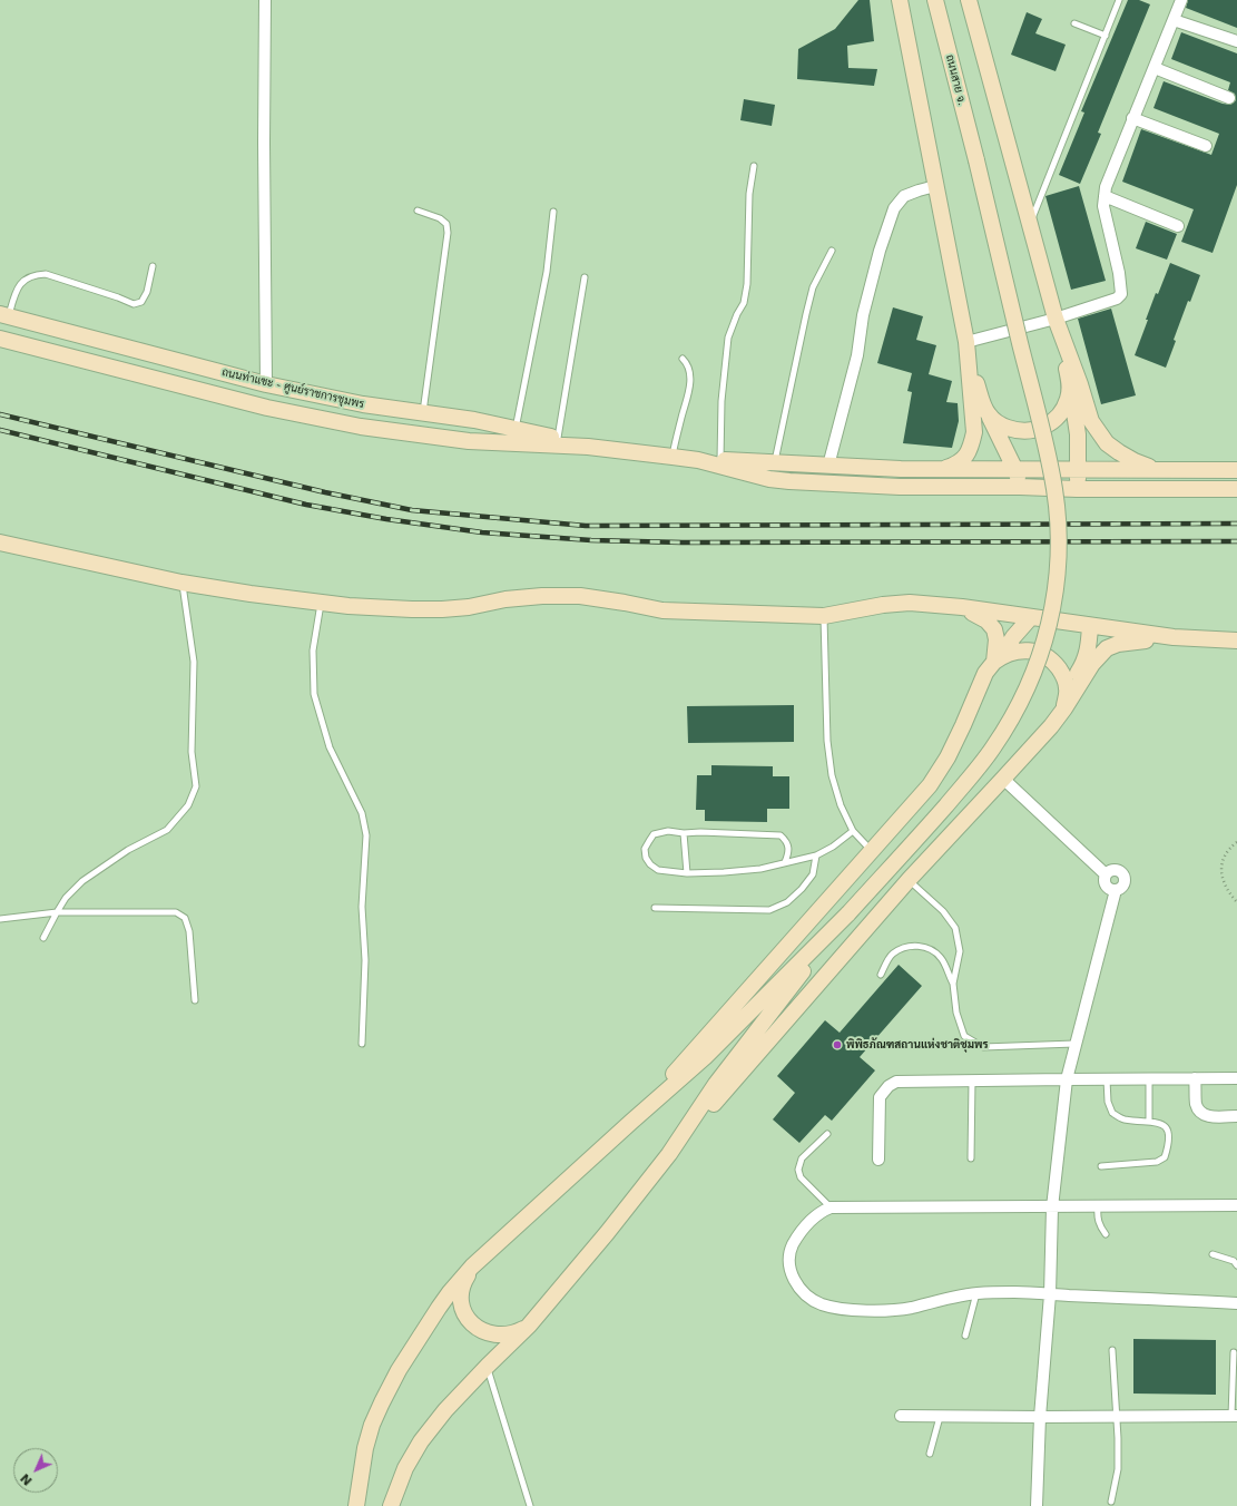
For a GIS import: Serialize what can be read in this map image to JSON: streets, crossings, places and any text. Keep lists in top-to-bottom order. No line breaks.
{"streets":{"main road":["ถนนสาย จ.","ถนนท่าแซะ - ศูนย์ราชการชุมพร"]},"places":["พิพิธภัณฑสถานแห่งชาติชุมพร"],"north":"bottom left"}
